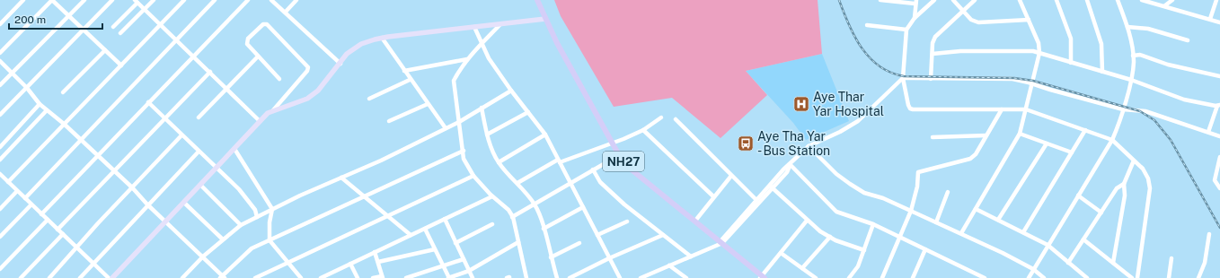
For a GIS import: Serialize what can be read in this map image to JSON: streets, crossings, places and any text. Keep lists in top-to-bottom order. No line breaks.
{"streets":{"highway":["NH27"]},"places":{"hospital":["Aye Thar Yar Hospital"],"bus stop":["Aye Tha Yar - Bus Station"]},"scale_bar":"200 m"}
